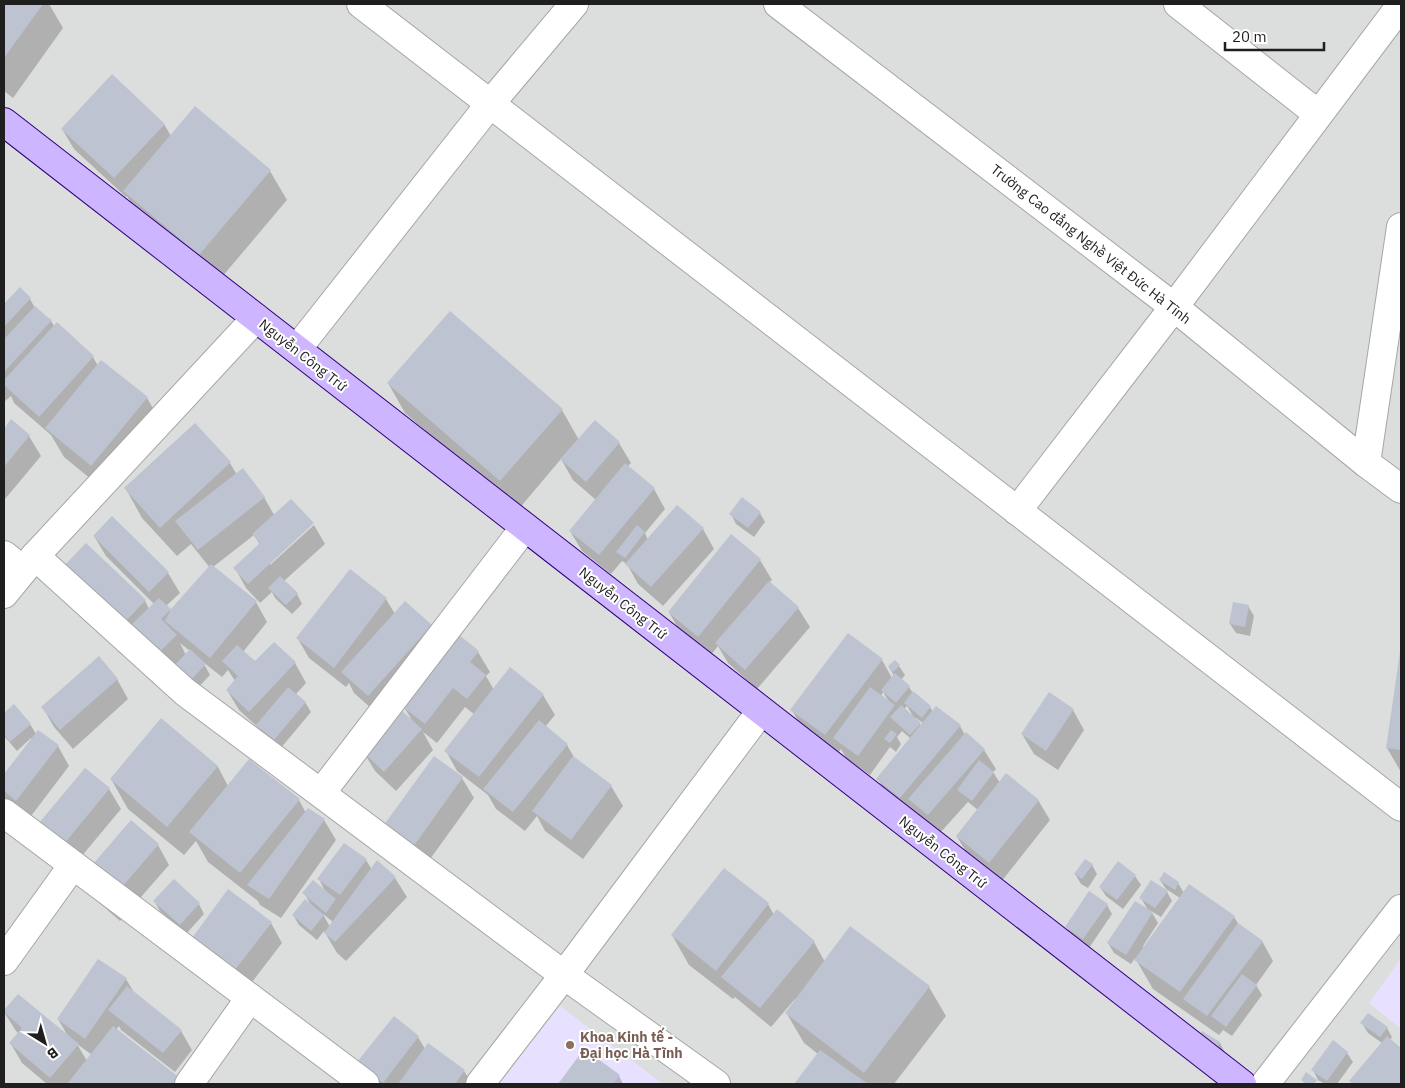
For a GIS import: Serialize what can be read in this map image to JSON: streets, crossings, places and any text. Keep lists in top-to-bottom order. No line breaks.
{"streets":{"main road":["Nguyễn Công Trứ"],"street":["Trường Cao đẳng Nghề Việt Đức Hà Tĩnh"]},"places":["Khoa Kinh tế - Đại học Hà Tĩnh"],"scale_bar":"20 m","north":"bottom right"}
